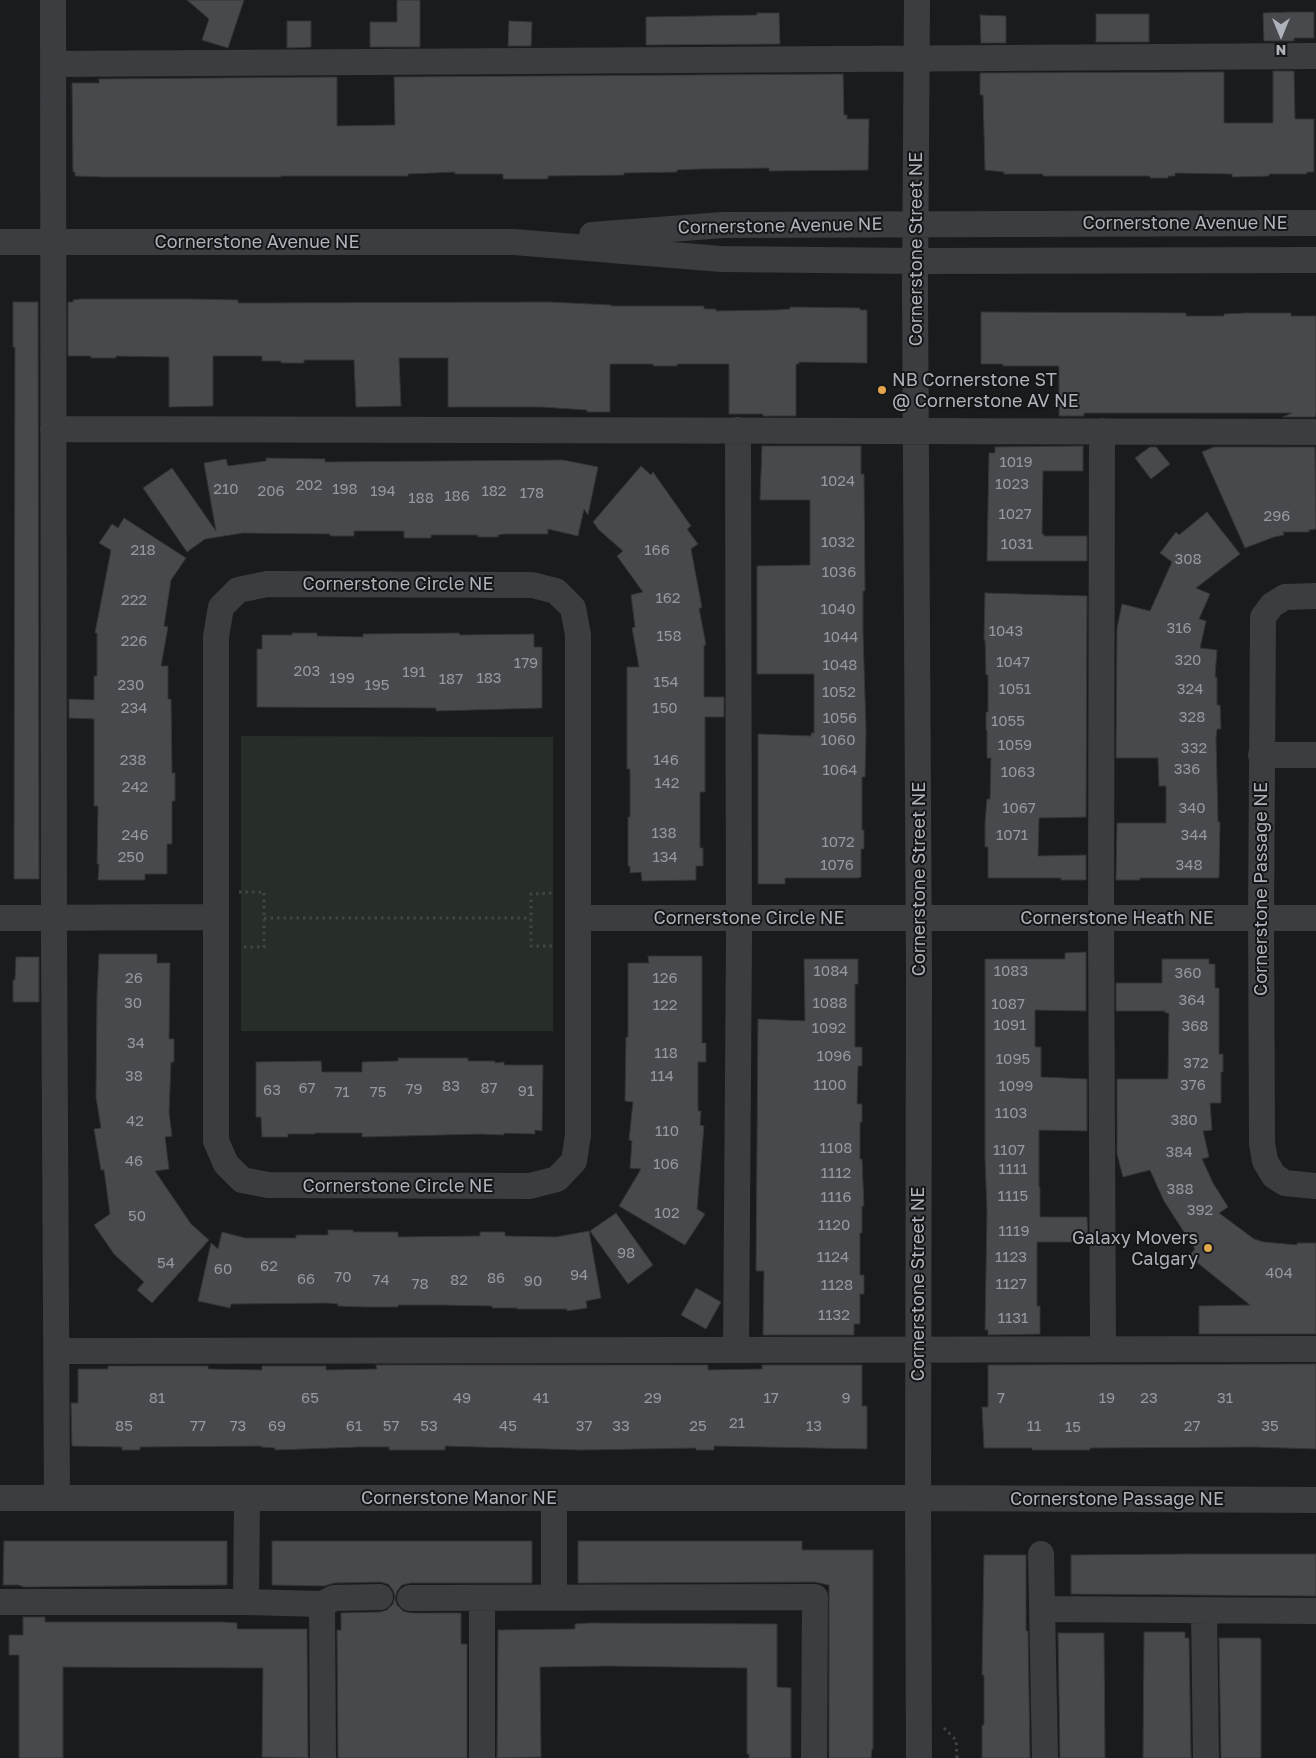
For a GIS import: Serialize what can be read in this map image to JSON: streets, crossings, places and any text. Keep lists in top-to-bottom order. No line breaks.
{"streets":{"street":["Cornerstone Avenue NE","Cornerstone Street NE","Cornerstone Circle NE","Cornerstone Passage NE","Cornerstone Heath NE","Cornerstone Manor NE"]},"crossings":[["Cornerstone Avenue NE","Cornerstone Street NE"],["Cornerstone Street NE","Cornerstone Circle NE"],["Cornerstone Street NE","Cornerstone Passage NE"],["Cornerstone Street NE","Cornerstone Heath NE"],["Cornerstone Street NE","Cornerstone Manor NE"],["Cornerstone Circle NE","Cornerstone Heath NE"],["Cornerstone Passage NE","Cornerstone Heath NE"],["Cornerstone Passage NE","Cornerstone Manor NE"]],"places":["NB Cornerstone ST @ Cornerstone AV NE","Galaxy Movers Calgary"],"house_numbers":["1019","1024","1023","202","210","198","206","194","182","178","186","188","1027","296","1032","1031","218","166","308","1036","162","222","1040","316","1043","158","1044","226","320","1047","179","1048","203","191","199","183","187","154","230","195","1051","324","1052","234","150","328","1056","1055","1060","1059","332","238","146","336","1064","1063","142","242","1067","340","138","246","1071","344","1072","250","134","1076","348","1084","1083","360","26","126","364","30","1088","1087","122","1091","368","1092","34","118","1096","1095","372","38","114","1100","376","83","1099","67","87","79","63","91","71","75","1103","380","42","110","1108","1107","384","46","106","1111","1112","388","1115","1116","392","102","50","1120","1119","98","1124","1123","54","62","60","404","94","70","86","66","74","82","90","78","1127","1128","1132","1131","81","65","49","41","29","17","9","7","19","23","31","21","85","77","73","69","61","57","53","45","37","33","25","13","11","27","35","15"],"north":"bottom"}
